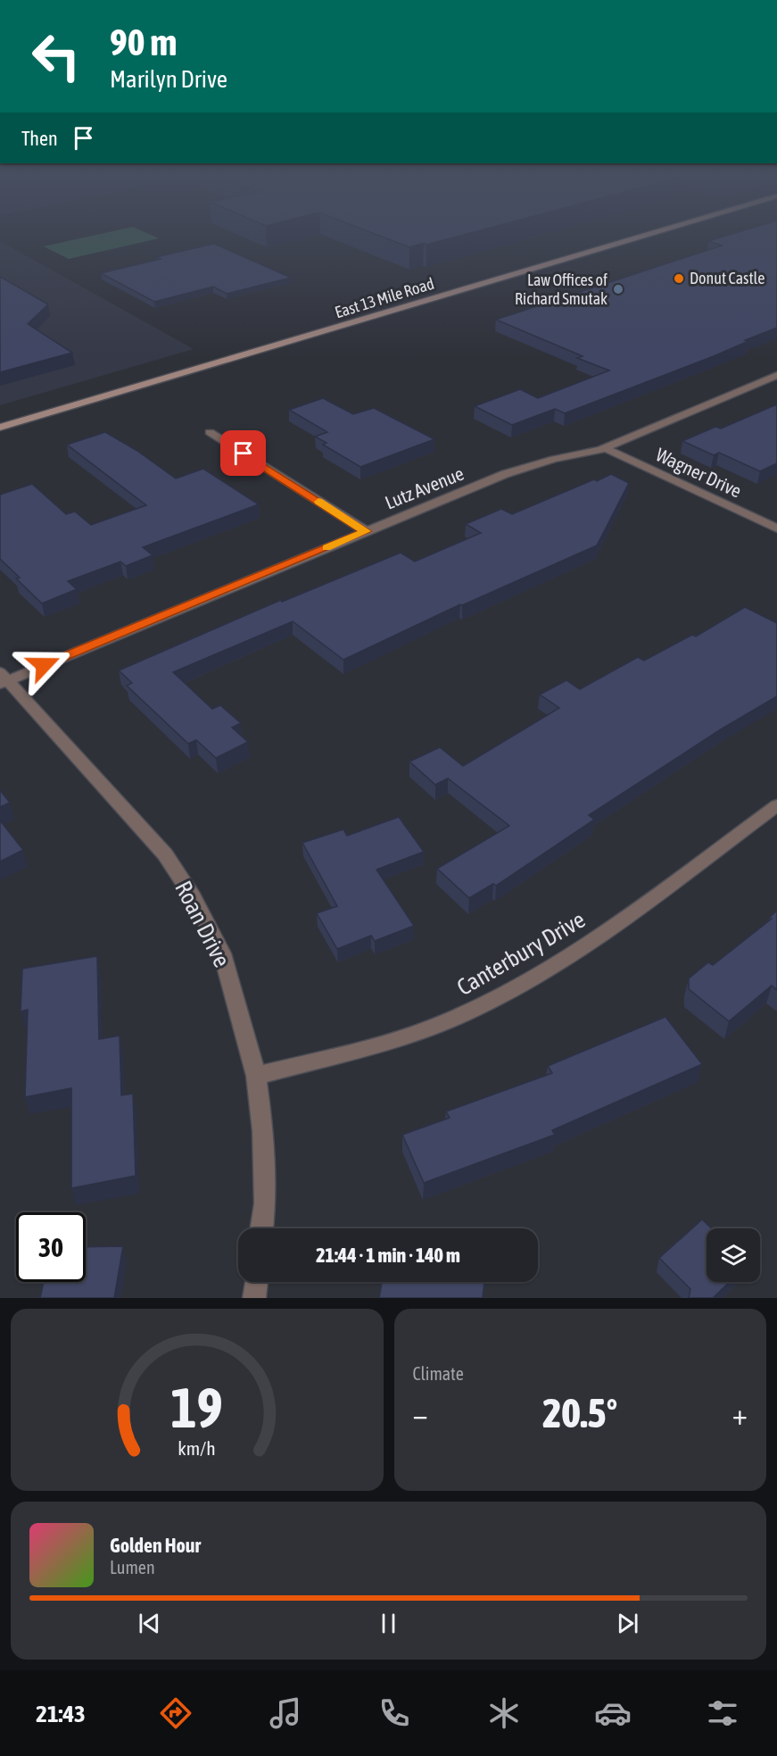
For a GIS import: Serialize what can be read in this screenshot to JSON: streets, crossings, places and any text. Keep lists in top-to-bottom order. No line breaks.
{"streets":{"main road":["East 13 Mile Road"],"street":["Wagner Drive","Lutz Avenue","Roan Drive","Canterbury Drive"]},"crossings":[["Wagner Drive","Lutz Avenue"],["Lutz Avenue","Roan Drive"],["Roan Drive","Canterbury Drive"]],"places":["Donut Castle","Law Offices of Richard Smutak"],"page":{"turn":["90 m","Marilyn Drive"],"then":"Then","limit":"30","trip":"21:44 · 1 min · 140 m","tile":"Climate","heat":["−","20.5°","+"],"song":["Golden Hour","Lumen"],"tabs":"21:43","gauge":["19","km/h"]}}
